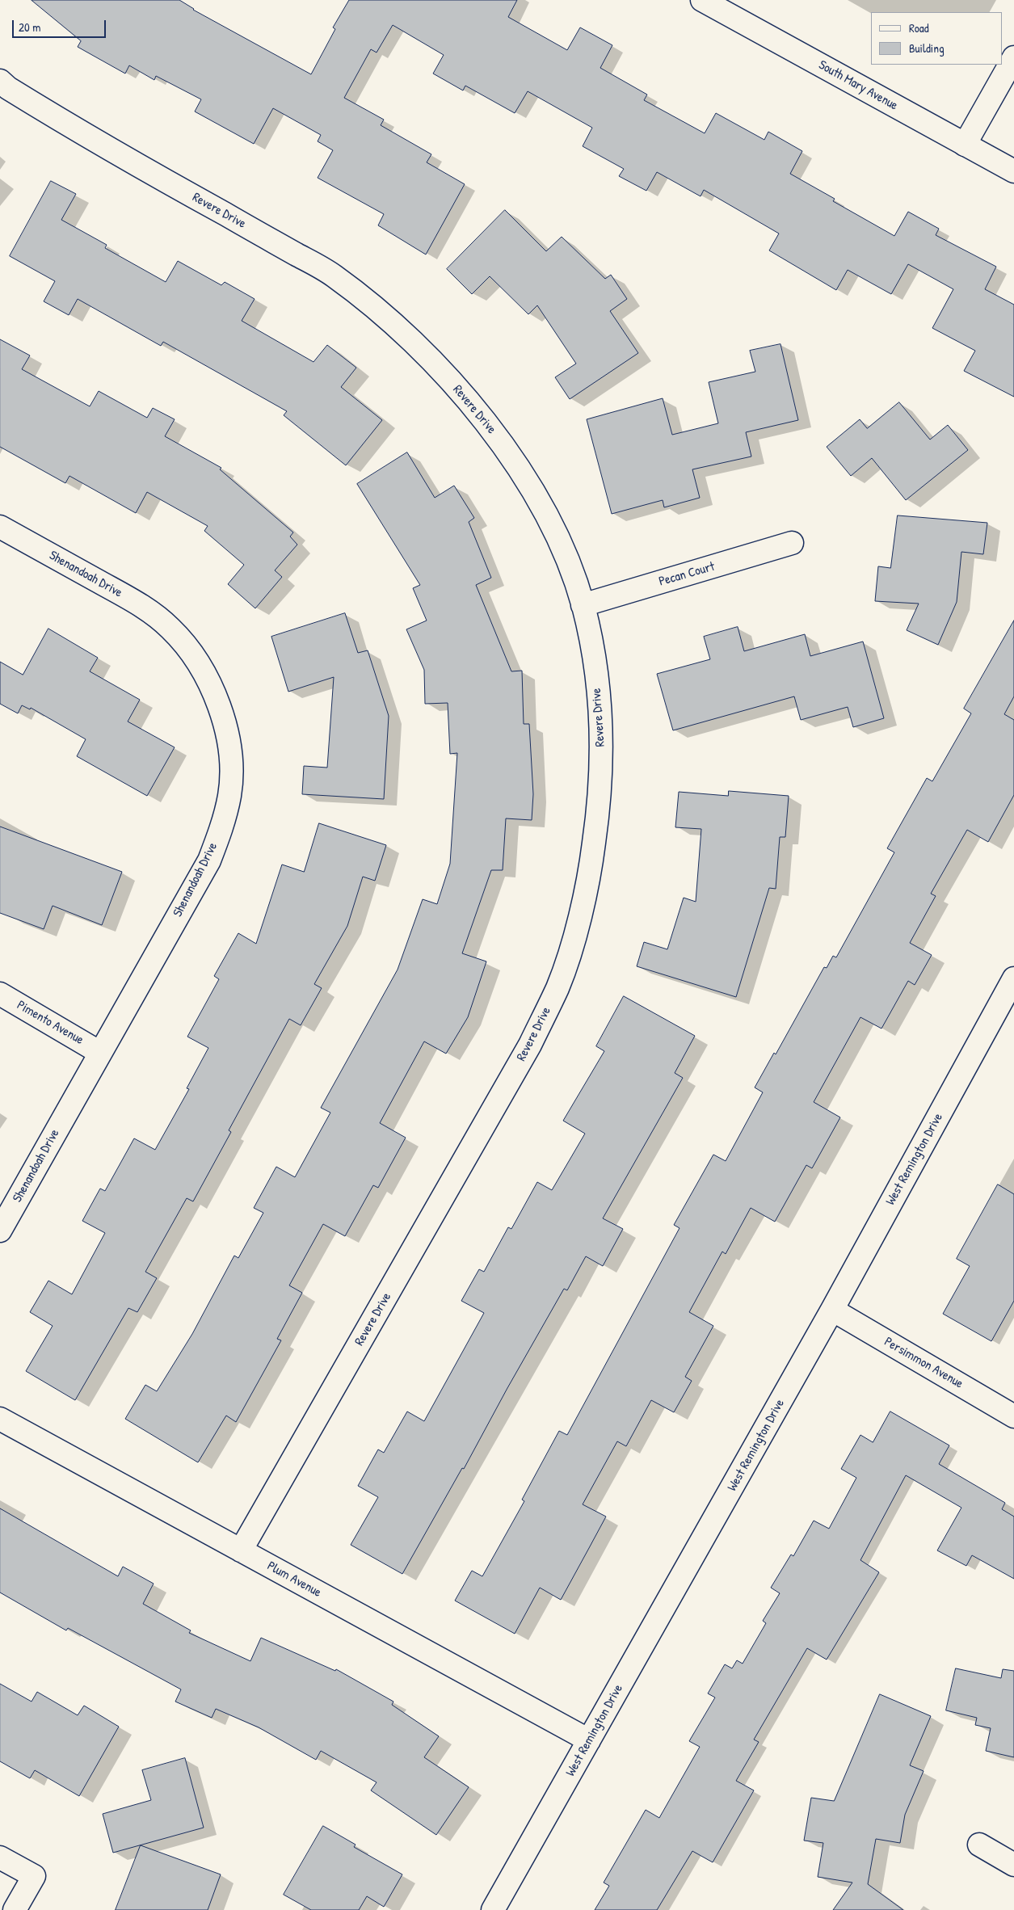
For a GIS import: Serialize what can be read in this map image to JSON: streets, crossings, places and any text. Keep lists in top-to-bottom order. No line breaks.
{"streets":{"street":["South Mary Avenue","Revere Drive","Shenandoah Drive","Pecan Court","Pimento Avenue","West Remington Drive","Persimmon Avenue","Plum Avenue"]},"crossings":[["Revere Drive","Pecan Court"],["Revere Drive","Plum Avenue"],["Shenandoah Drive","Pimento Avenue"],["West Remington Drive","Persimmon Avenue"],["West Remington Drive","Plum Avenue"]],"legend":["Road","Building"],"scale_bar":"20 m"}
